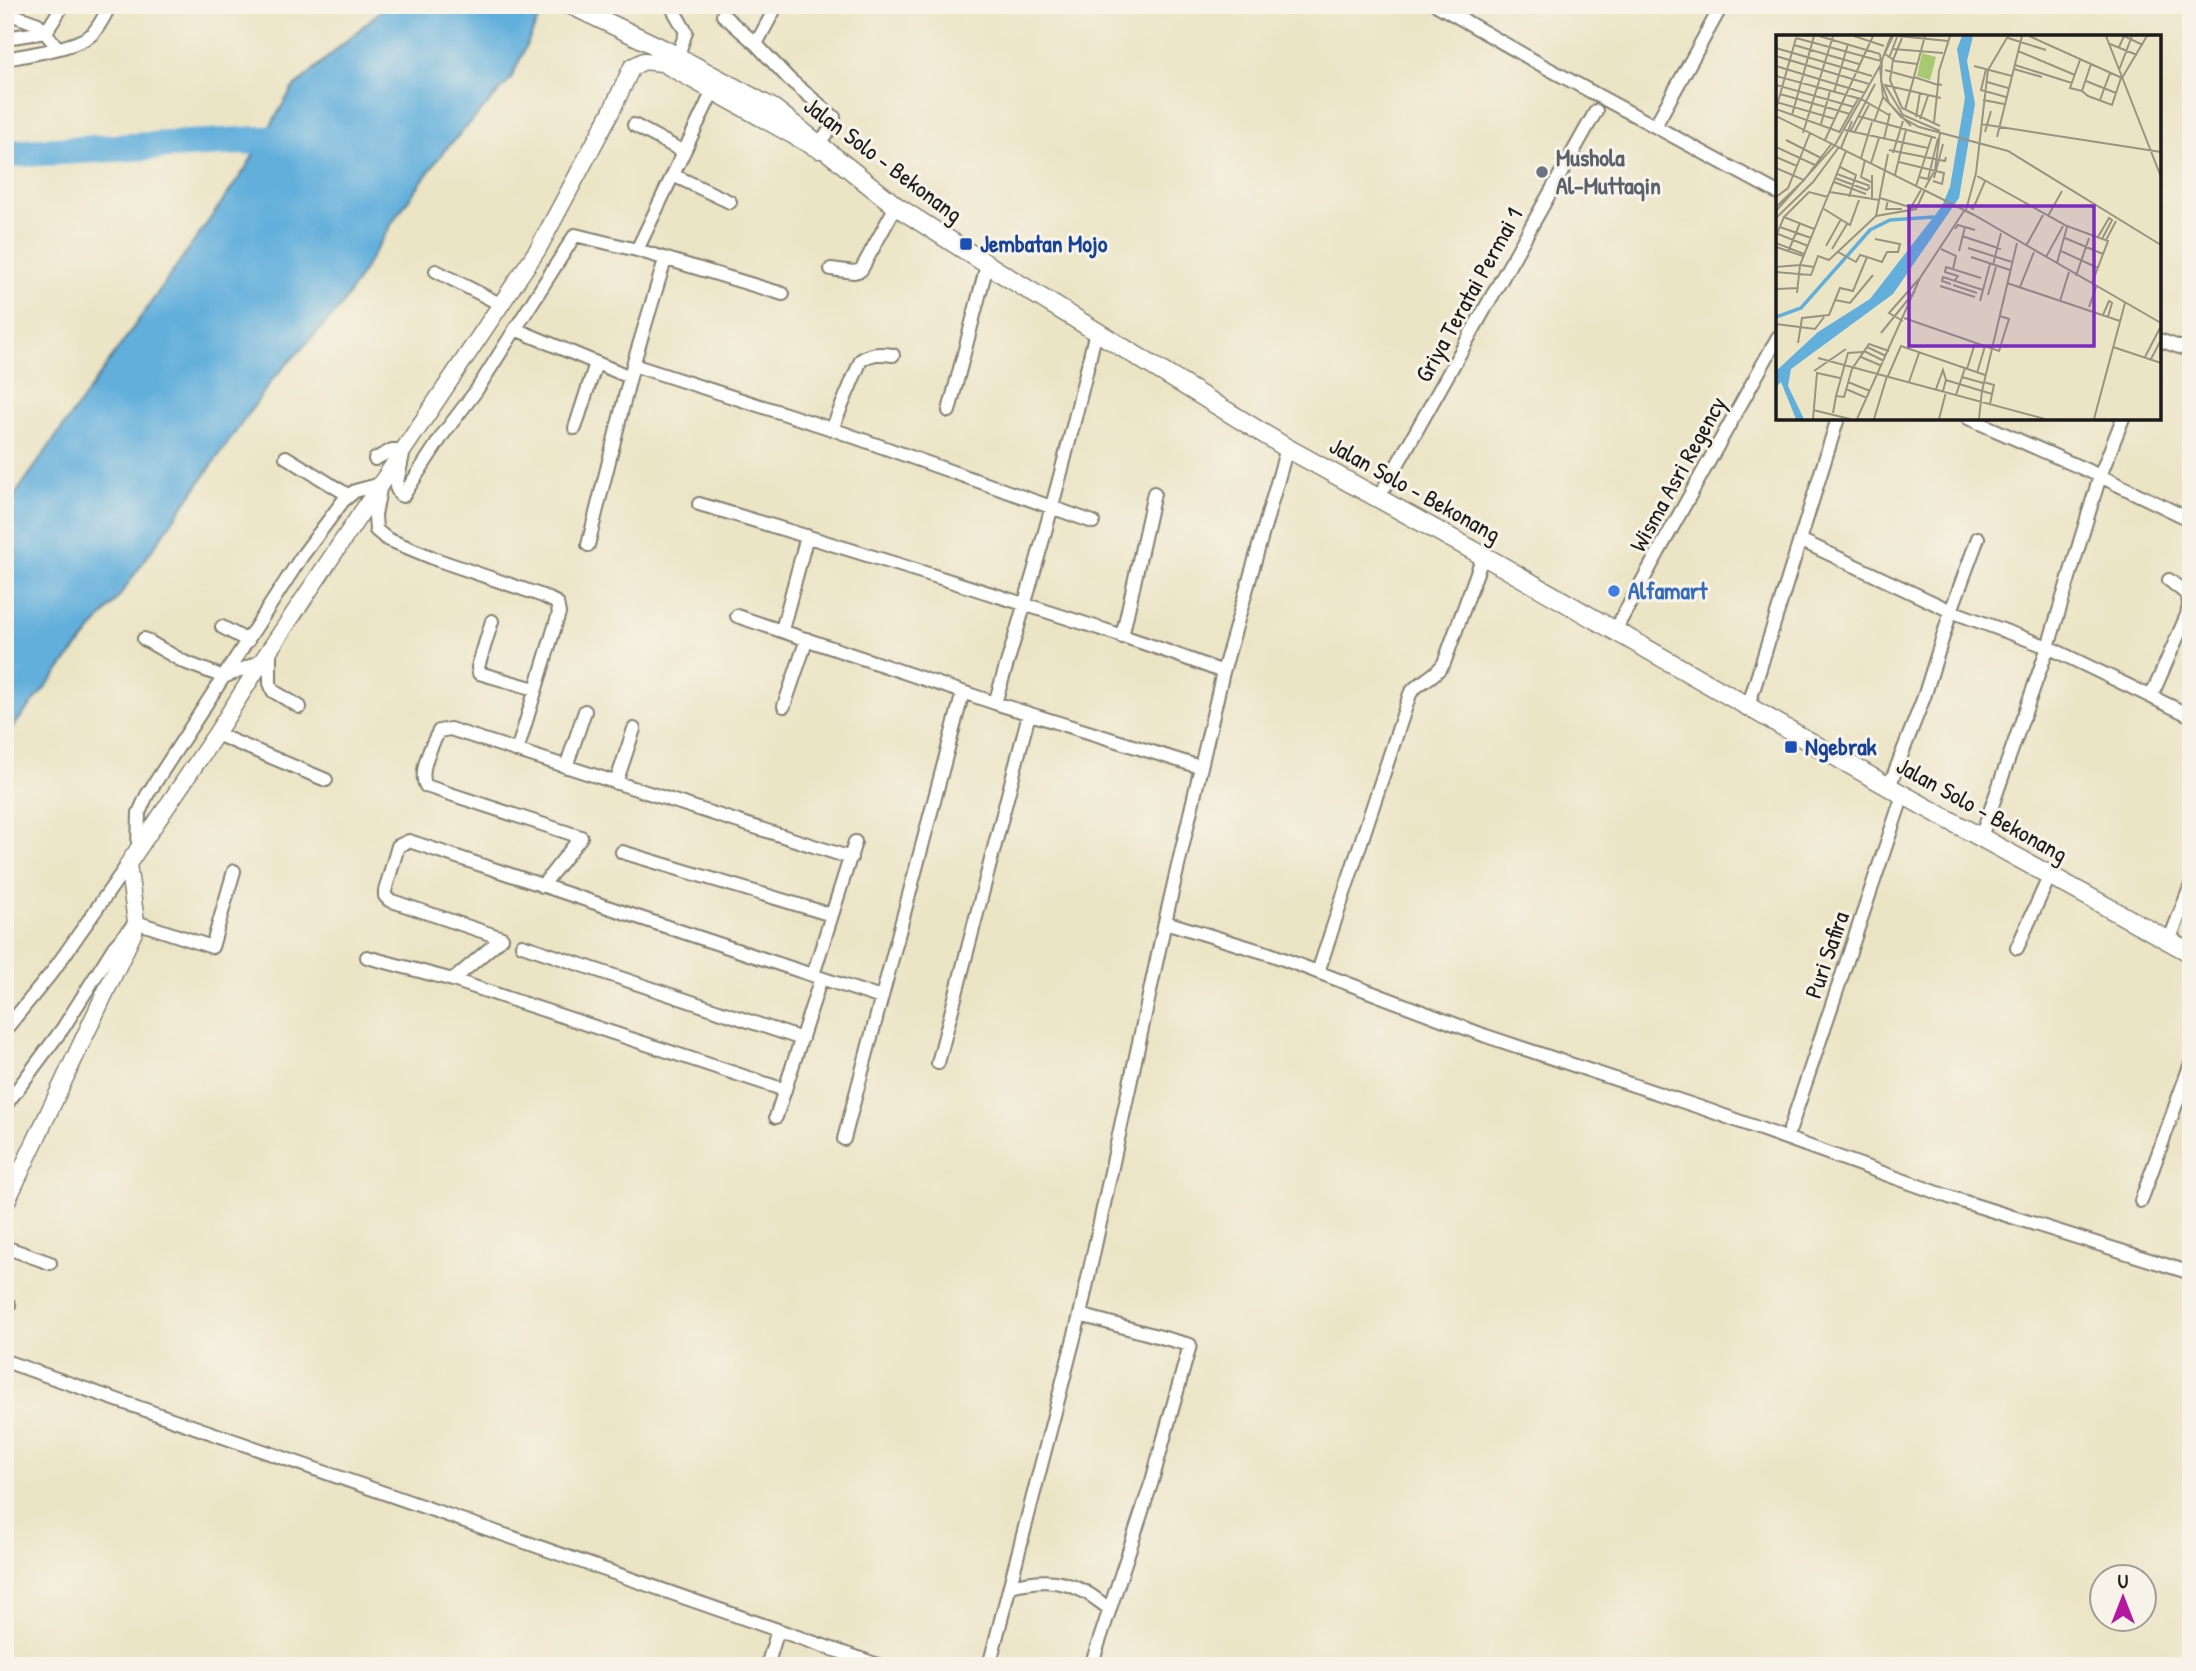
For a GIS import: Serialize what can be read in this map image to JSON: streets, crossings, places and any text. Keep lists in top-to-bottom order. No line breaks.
{"streets":{"main road":["Jalan Solo - Bekonang"],"street":["Griya Teratai Permai 1","Wisma Asri Regency","Puri Safira"]},"crossings":[["Jalan Solo - Bekonang","Griya Teratai Permai 1"],["Jalan Solo - Bekonang","Wisma Asri Regency"],["Jalan Solo - Bekonang","Puri Safira"]],"places":{"other":["Mushola Al-Muttaqin","Alfamart"],"transit":["Jembatan Mojo","Ngebrak"]},"north":"top"}
